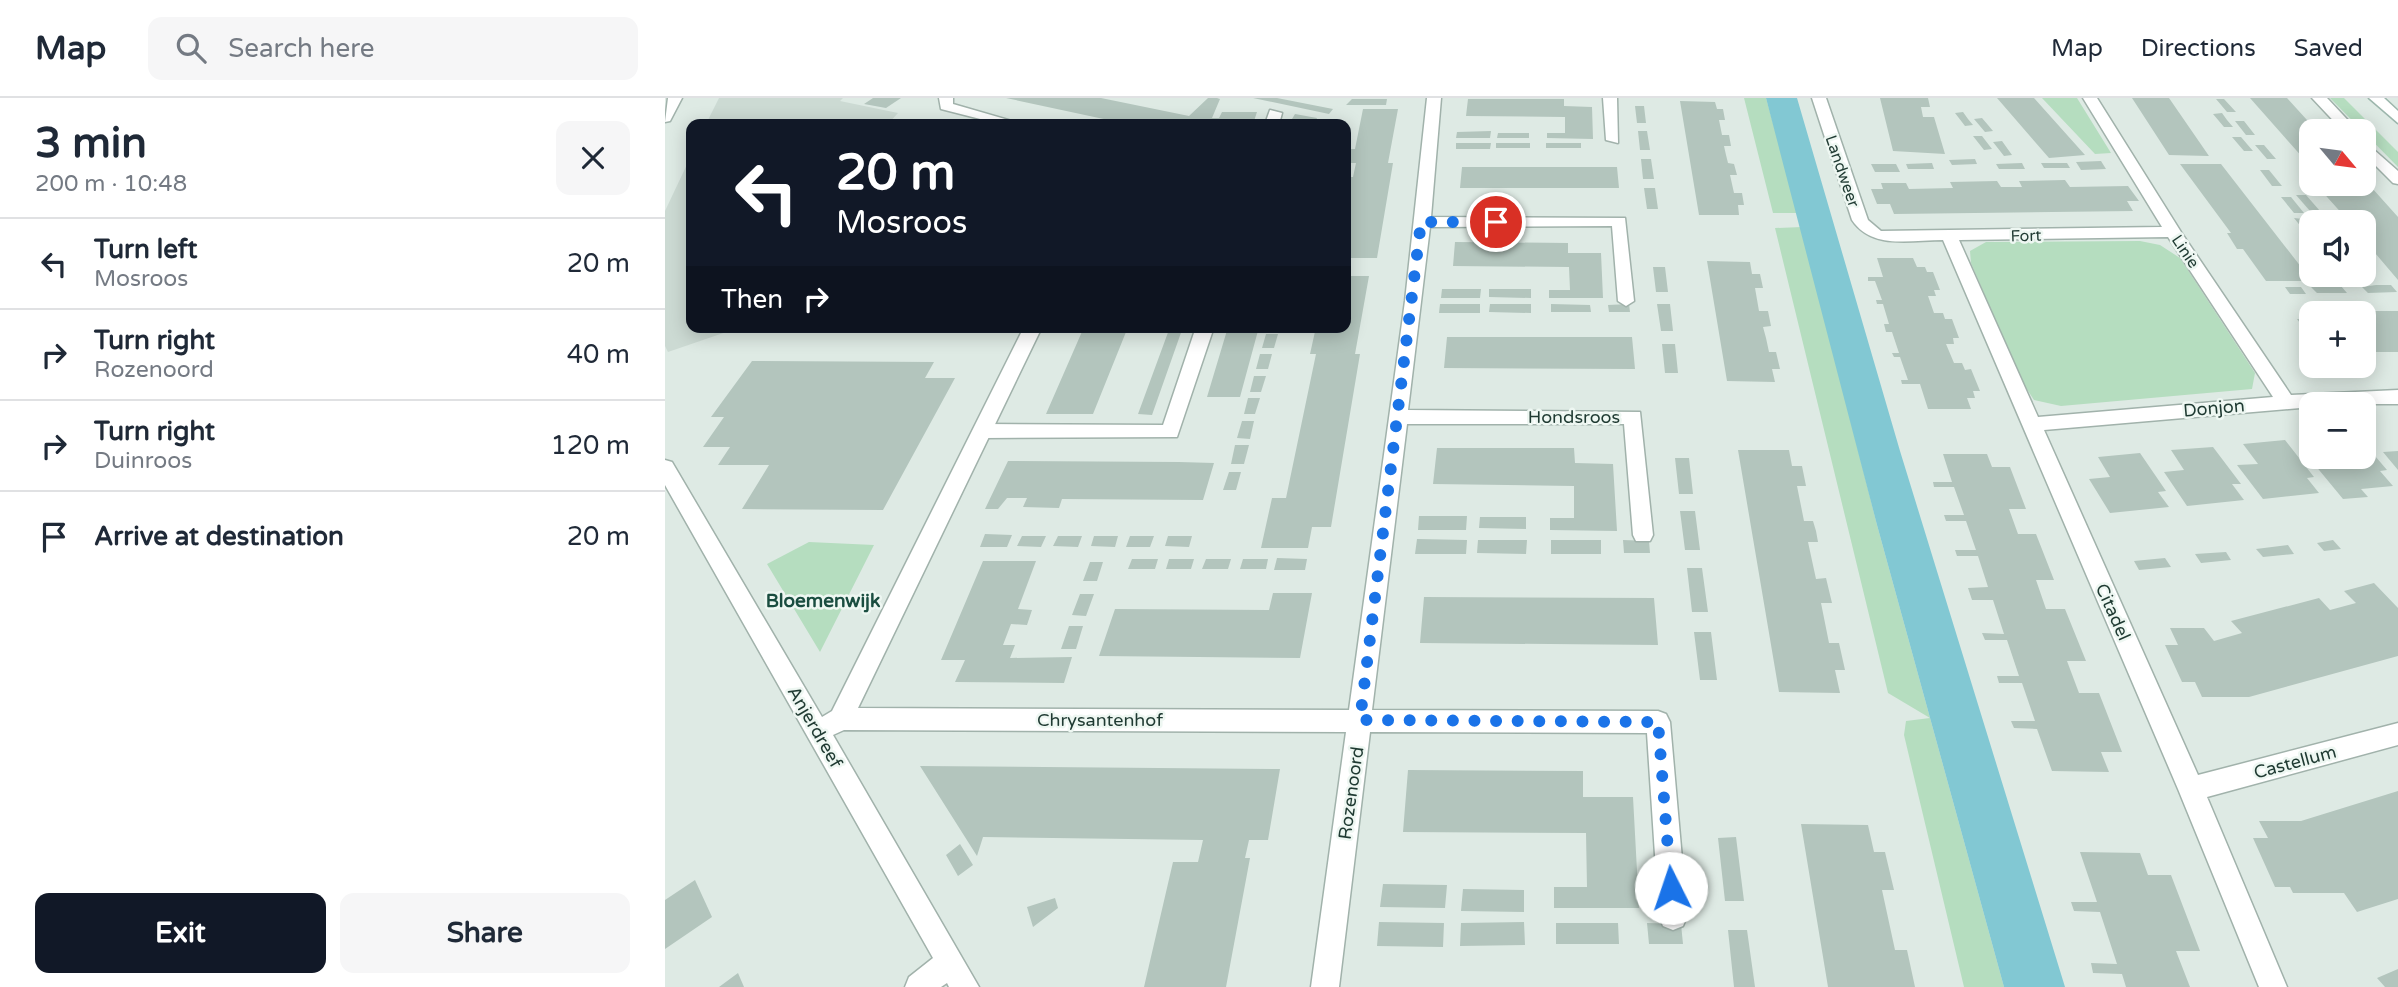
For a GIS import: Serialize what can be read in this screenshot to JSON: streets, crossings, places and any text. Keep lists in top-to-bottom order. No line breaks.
{"streets":{"street":["Landweer","Fort","Linie","Donjon","Hondsroos","Citadel","Chrysantenhof","Anjerdreef","Castellum","Rozenoord"]},"crossings":[["Landweer","Fort"],["Fort","Linie"],["Fort","Citadel"],["Linie","Donjon"],["Donjon","Citadel"],["Hondsroos","Rozenoord"],["Citadel","Castellum"],["Chrysantenhof","Rozenoord"]],"districts":["Bloemenwijk"],"north":"bottom right","page":{"header":"Map","search":"Search here","nav":["Map","Directions","Saved"],"heading":["3 min","200 m · 10:48"],"map_buttons":["+","−"],"turn":["20 m","Mosroos"],"list":[{"name":"Turn left","note":"Mosroos","value":"20 m"},{"name":"Turn right","note":"Rozenoord","value":"40 m"},{"name":"Turn right","note":"Duinroos","value":"120 m"},{"name":"Arrive at destination","value":"20 m"}],"then":"Then","buttons":["Exit","Share"]}}
